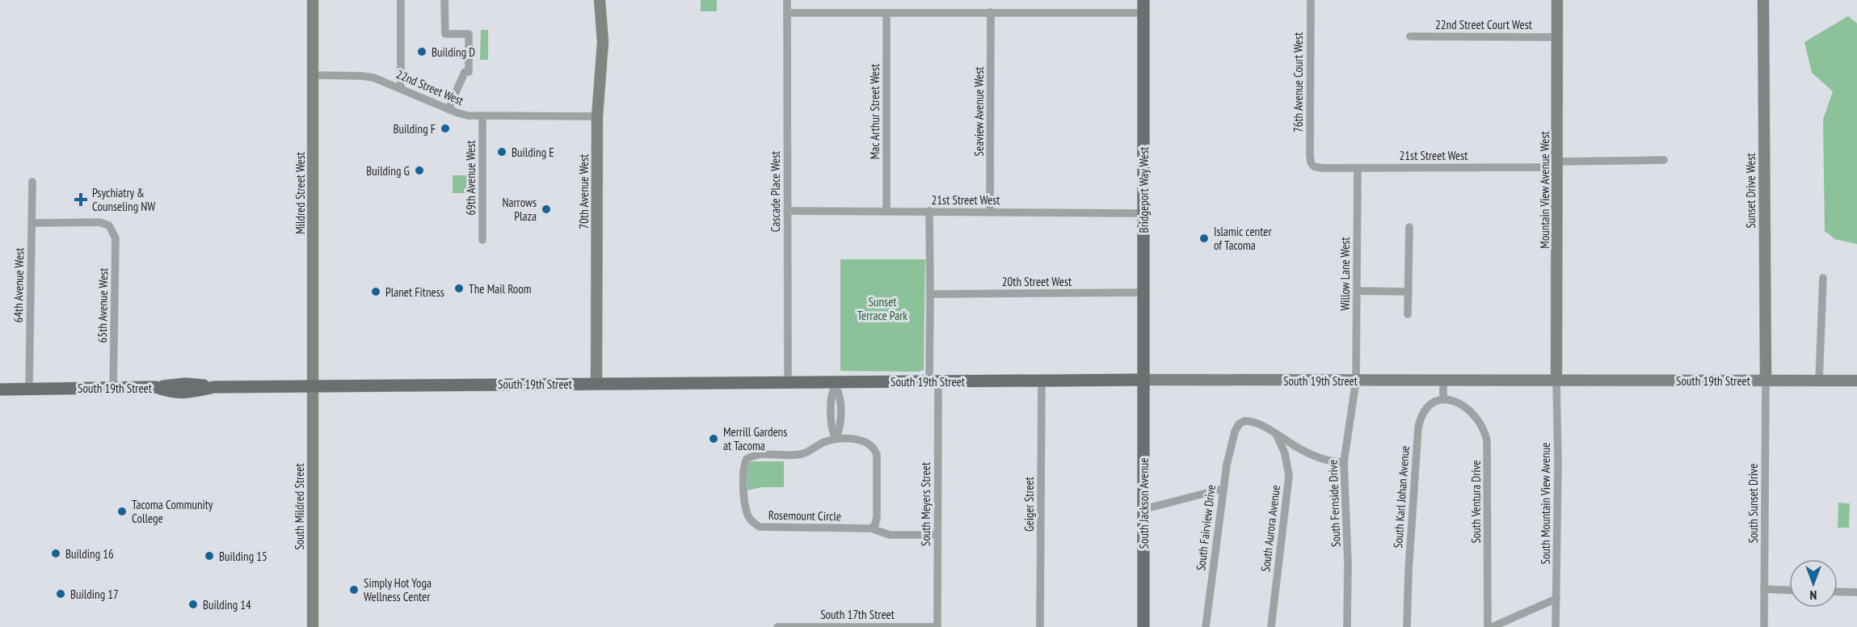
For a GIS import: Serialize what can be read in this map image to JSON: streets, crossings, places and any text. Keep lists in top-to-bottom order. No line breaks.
{"streets":{"main road":["Bridgeport Way West","South 19th Street","South Jackson Avenue"],"street":["22nd Street Court West","76th Avenue Court West","22nd Street West","Mac Arthur Street West","Seaview Avenue West","21st Street West","69th Avenue West","Mountain View Avenue West","Sunset Drive West","70th Avenue West","Cascade Place West","Mildred Street West","Willow Lane West","20th Street West","64th Avenue West","65th Avenue West","South Karl Johan Avenue","South Ventura Drive","South Fernside Drive","South Mountain View Avenue","South Sunset Drive","South Meyers Street","Geiger Street","South Mildred Street","Rosemount Circle","South Fairview Drive","South Aurora Avenue","South 17th Street"]},"crossings":[["22nd Street Court West","Mountain View Avenue West"],["76th Avenue Court West","21st Street West"],["22nd Street West","69th Avenue West"],["22nd Street West","70th Avenue West"],["22nd Street West","Mildred Street West"],["Mac Arthur Street West","21st Street West"],["Seaview Avenue West","21st Street West"],["21st Street West","Bridgeport Way West"],["21st Street West","Mountain View Avenue West"],["21st Street West","Cascade Place West"],["21st Street West","Willow Lane West"],["Bridgeport Way West","20th Street West"],["Bridgeport Way West","South 19th Street"],["Bridgeport Way West","South Jackson Avenue"],["Mountain View Avenue West","South 19th Street"],["Mountain View Avenue West","South Mountain View Avenue"],["Sunset Drive West","South 19th Street"],["Sunset Drive West","South Sunset Drive"],["70th Avenue West","South 19th Street"],["Cascade Place West","South 19th Street"],["Mildred Street West","South 19th Street"],["Mildred Street West","South Mildred Street"],["Willow Lane West","South 19th Street"],["Willow Lane West","South Fernside Drive"],["64th Avenue West","65th Avenue West"],["64th Avenue West","South 19th Street"],["65th Avenue West","South 19th Street"],["South 19th Street","South Jackson Avenue"],["South 19th Street","South Fernside Drive"],["South 19th Street","South Mountain View Avenue"],["South 19th Street","South Sunset Drive"],["South 19th Street","South Meyers Street"],["South 19th Street","Geiger Street"],["South 19th Street","South Mildred Street"],["South Karl Johan Avenue","South Ventura Drive"],["South Meyers Street","Rosemount Circle"],["South Meyers Street","South 17th Street"],["South Fairview Drive","South Aurora Avenue"]],"parks":["Sunset Terrace Park"],"places":{"other":["Building D","Building F","Building E","Building G","Narrows Plaza","Islamic center of Tacoma","The Mail Room","Planet Fitness","Merrill Gardens at Tacoma","Tacoma Community College","Building 16","Building 15","Simply Hot Yoga Wellness Center","Building 17","Building 14"],"health":["Psychiatry & Counseling NW"]},"north":"bottom"}
